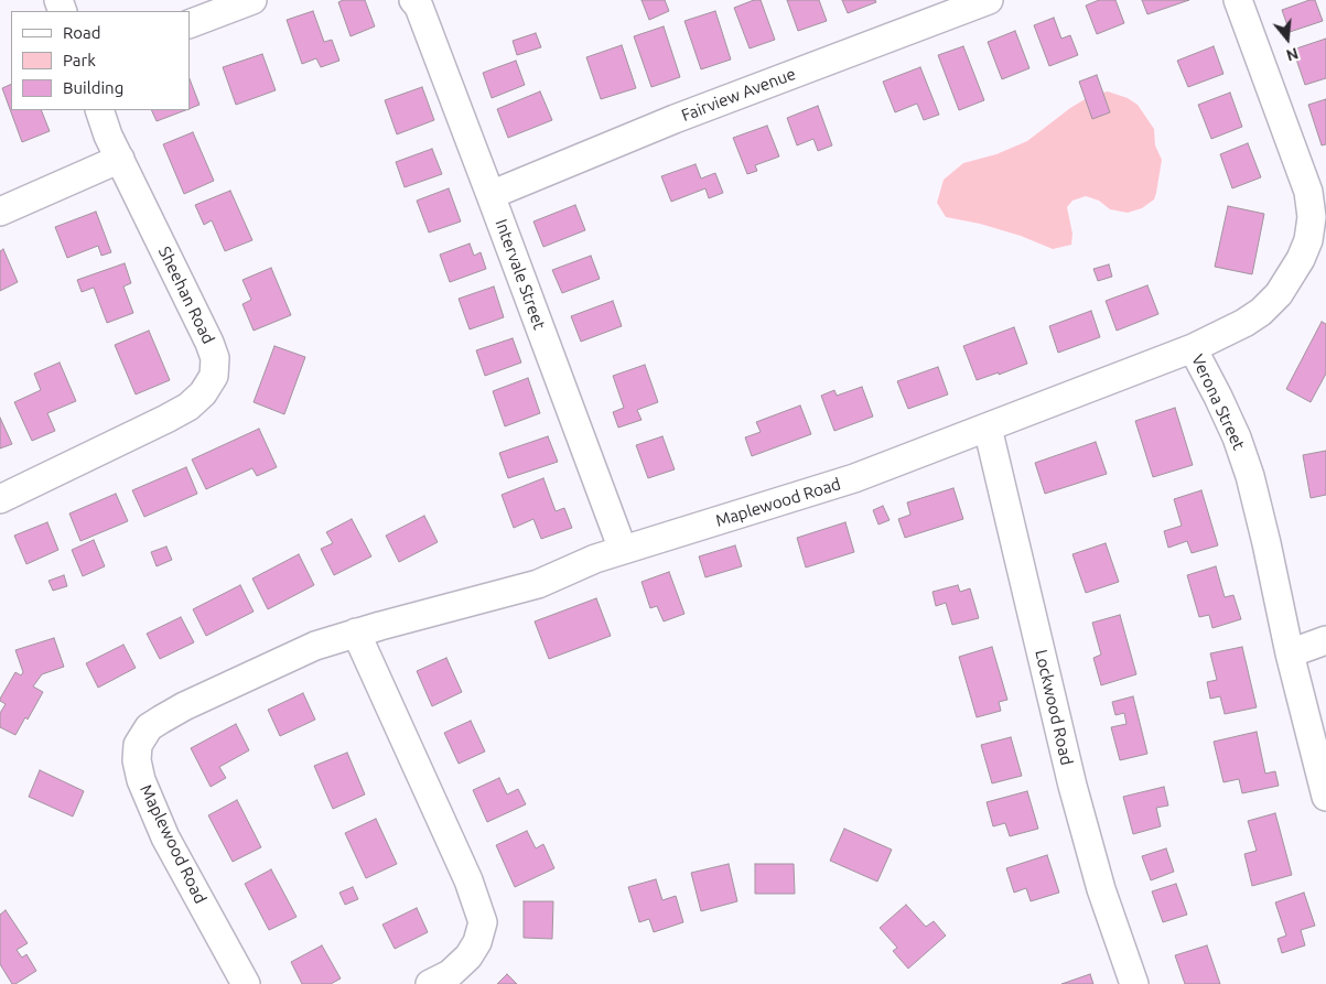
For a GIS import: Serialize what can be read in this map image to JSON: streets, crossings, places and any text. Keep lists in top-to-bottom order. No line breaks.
{"streets":{"street":["Fairview Avenue","Intervale Street","Sheehan Road","Verona Street","Maplewood Road","Lockwood Road"]},"crossings":[["Fairview Avenue","Intervale Street"],["Intervale Street","Maplewood Road"],["Verona Street","Maplewood Road"],["Maplewood Road","Lockwood Road"]],"legend":["Road","Park","Building"],"north":"bottom"}
